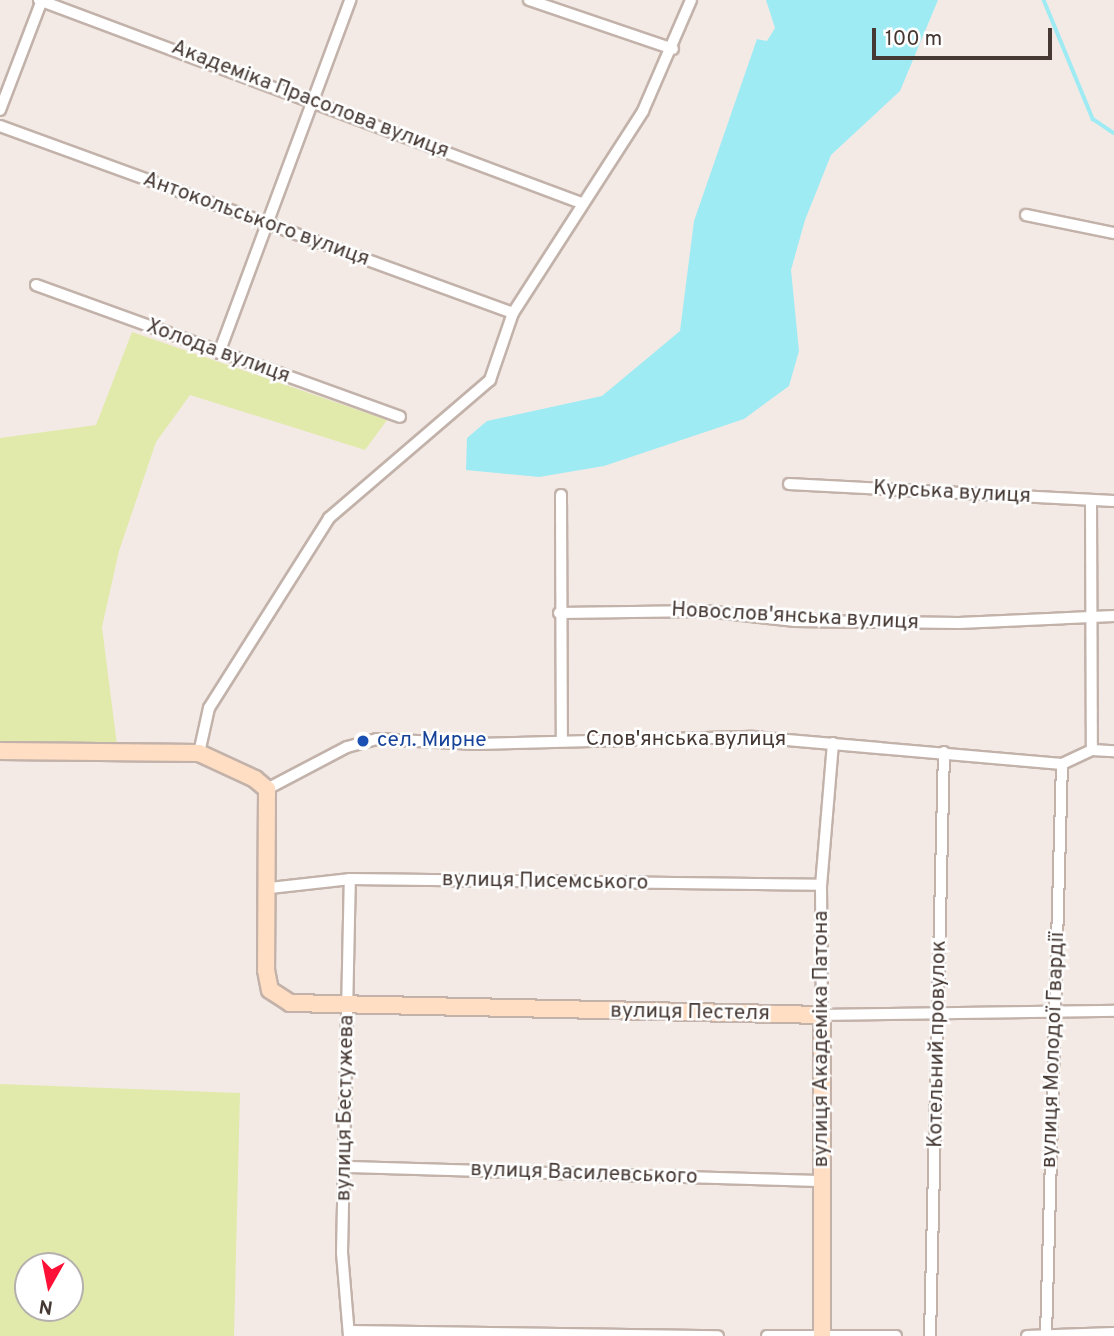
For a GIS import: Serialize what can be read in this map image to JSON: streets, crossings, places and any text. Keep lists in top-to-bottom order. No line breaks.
{"streets":{"street":["Академіка Прасолова вулиця","Антокольського вулиця","Холода вулиця","Курська вулиця","Новослов'янська вулиця","Слов'янська вулиця","вулиця Писемського","вулиця Пестеля","вулиця Академіка Патона","Котельний провулок","вулиця Молодої Гвардії","вулиця Бестужева","вулиця Василевського"]},"crossings":[["Слов'янська вулиця","вулиця Академіка Патона"],["Слов'янська вулиця","Котельний провулок"],["Слов'янська вулиця","вулиця Молодої Гвардії"],["вулиця Писемського","вулиця Пестеля"],["вулиця Писемського","вулиця Академіка Патона"],["вулиця Писемського","вулиця Бестужева"],["вулиця Пестеля","вулиця Академіка Патона"],["вулиця Пестеля","Котельний провулок"],["вулиця Пестеля","вулиця Молодої Гвардії"],["вулиця Пестеля","вулиця Бестужева"],["вулиця Академіка Патона","вулиця Василевського"],["вулиця Бестужева","вулиця Василевського"]],"places":["сел. Мирне"],"scale_bar":"100 m","north":"bottom"}
